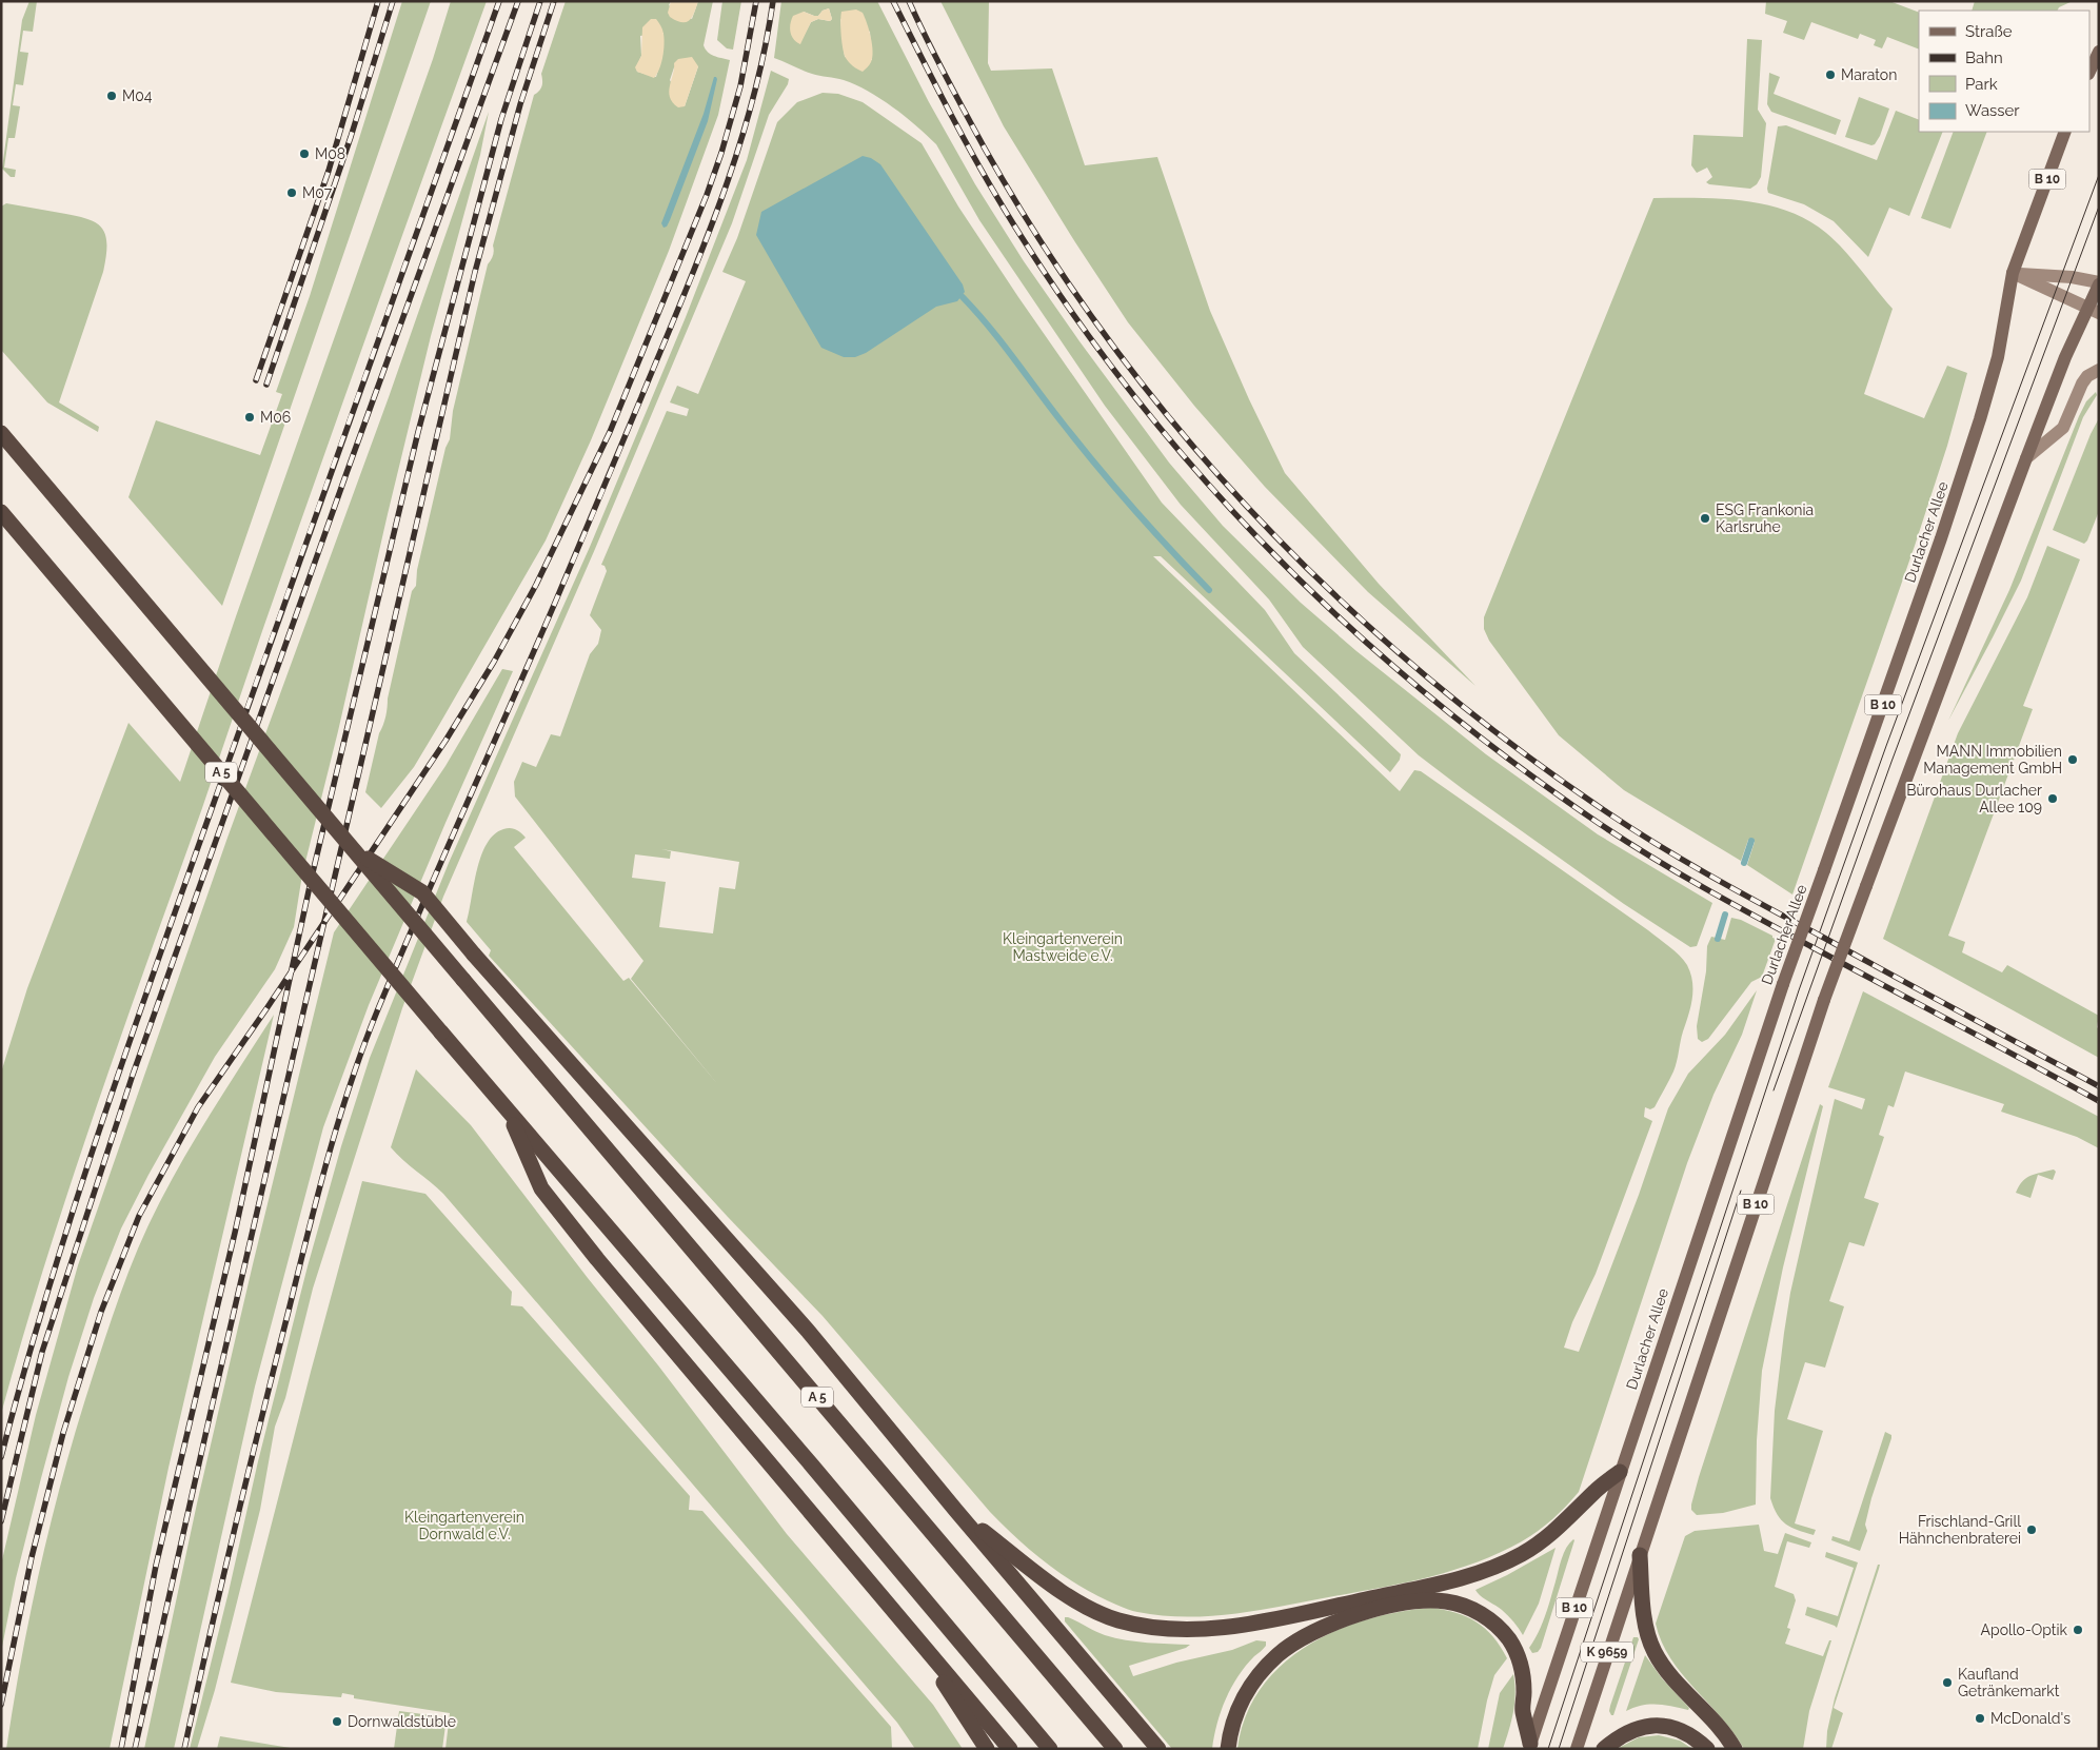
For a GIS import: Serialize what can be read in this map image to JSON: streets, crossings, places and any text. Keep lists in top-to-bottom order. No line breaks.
{"streets":{"highway":["A 5"],"main road":["B 10","Durlacher Allee","K 9659"]},"crossings":[["B 10","K 9659"]],"parks":["Kleingartenverein Mastweide e.V.","Kleingartenverein Dornwald e.V."],"places":["Maraton","M04","M08","M07","M06","ESG Frankonia Karlsruhe","MANN Immobilien Management GmbH","Bürohaus Durlacher Allee 109","Frischland-Grill Hähnchenbraterei","Apollo-Optik","Kaufland Getränkemarkt","McDonald's","Dornwaldstüble"],"legend":["Straße","Bahn","Park","Wasser"]}
